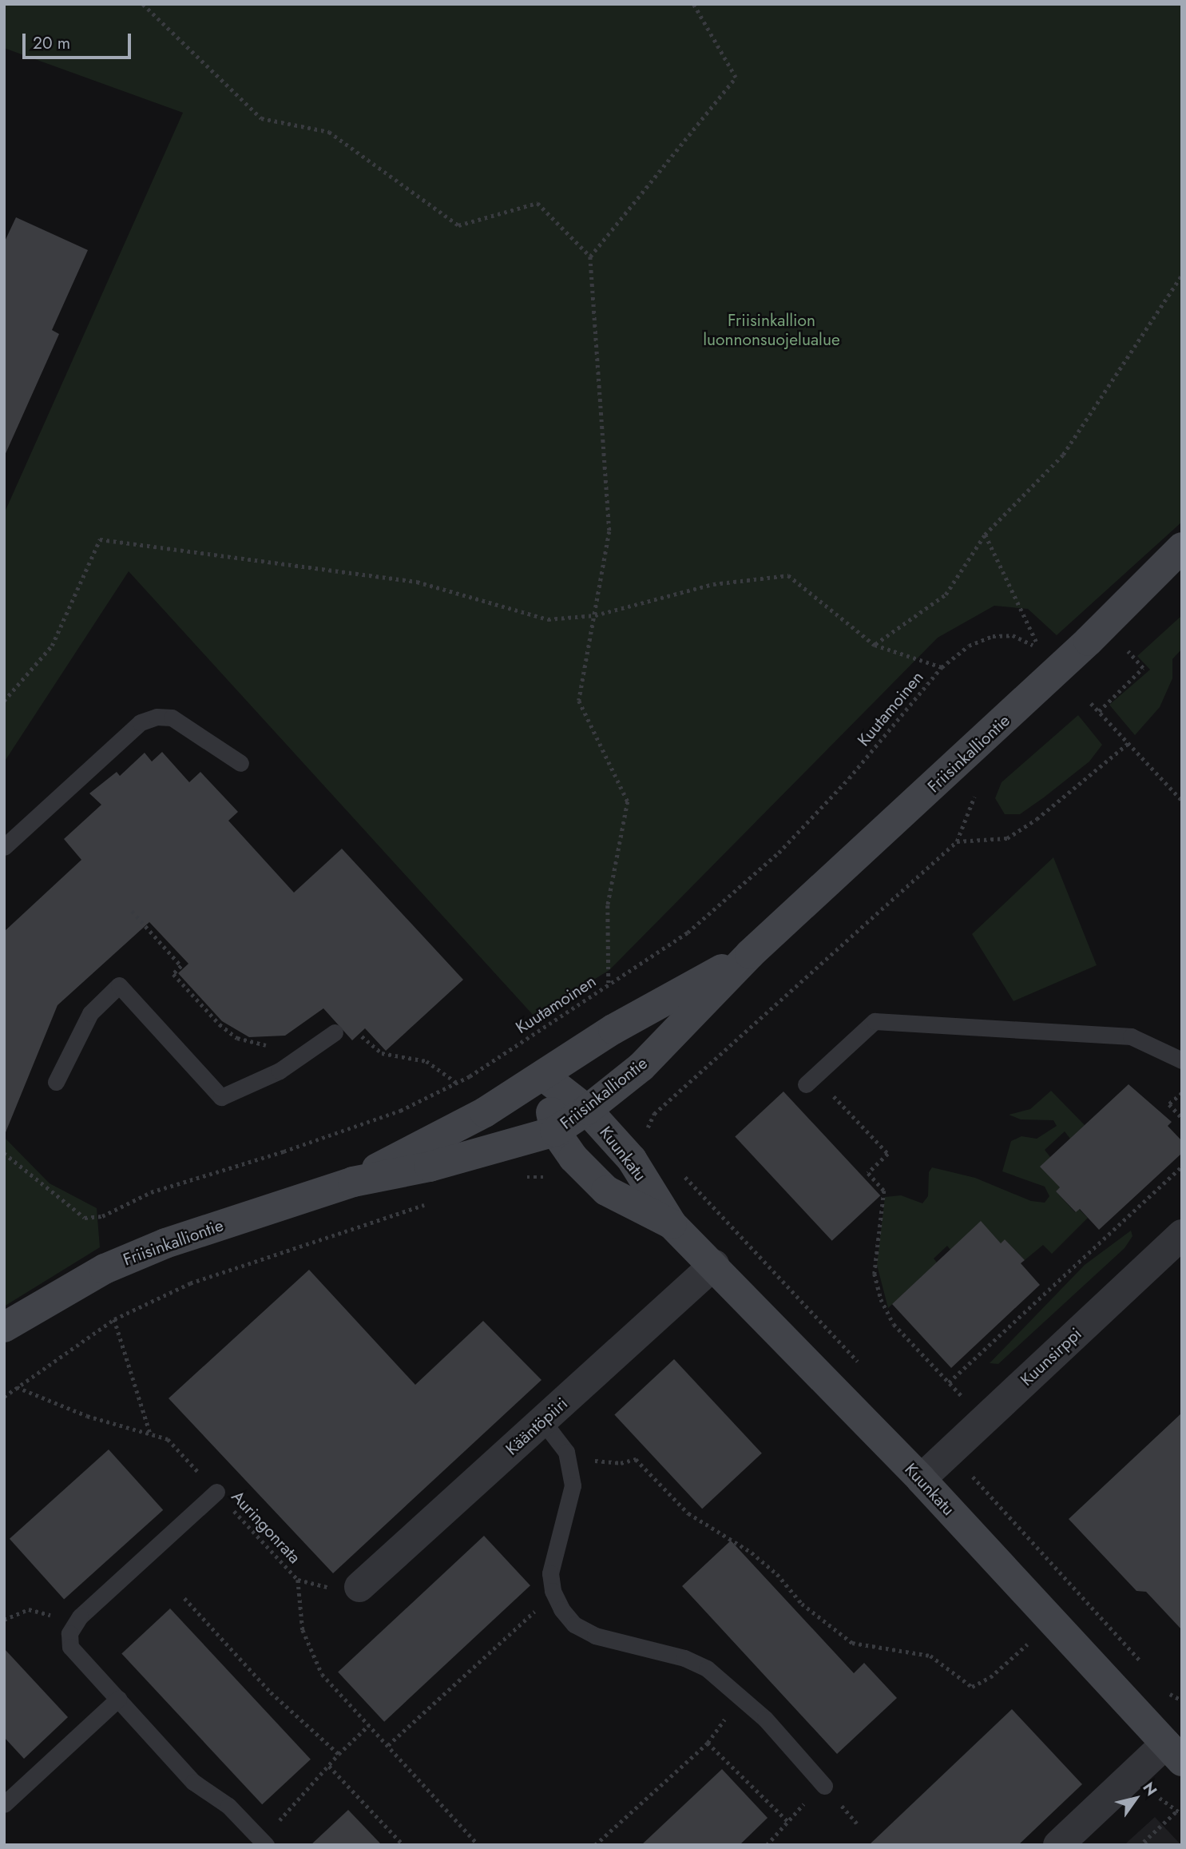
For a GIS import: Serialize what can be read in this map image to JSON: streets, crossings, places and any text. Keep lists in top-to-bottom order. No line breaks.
{"streets":{"main road":["Friisinkalliontie","Kuunkatu"],"street":["Kuunsirppi","Kääntöpiiri"],"path":["Kuutamoinen","Auringonrata"]},"crossings":[["Friisinkalliontie","Kuunkatu"],["Kuunkatu","Kuunsirppi"],["Kuunkatu","Kääntöpiiri"]],"parks":["Friisinkallion luonnonsuojelualue"],"scale_bar":"20 m","north":"top right"}
